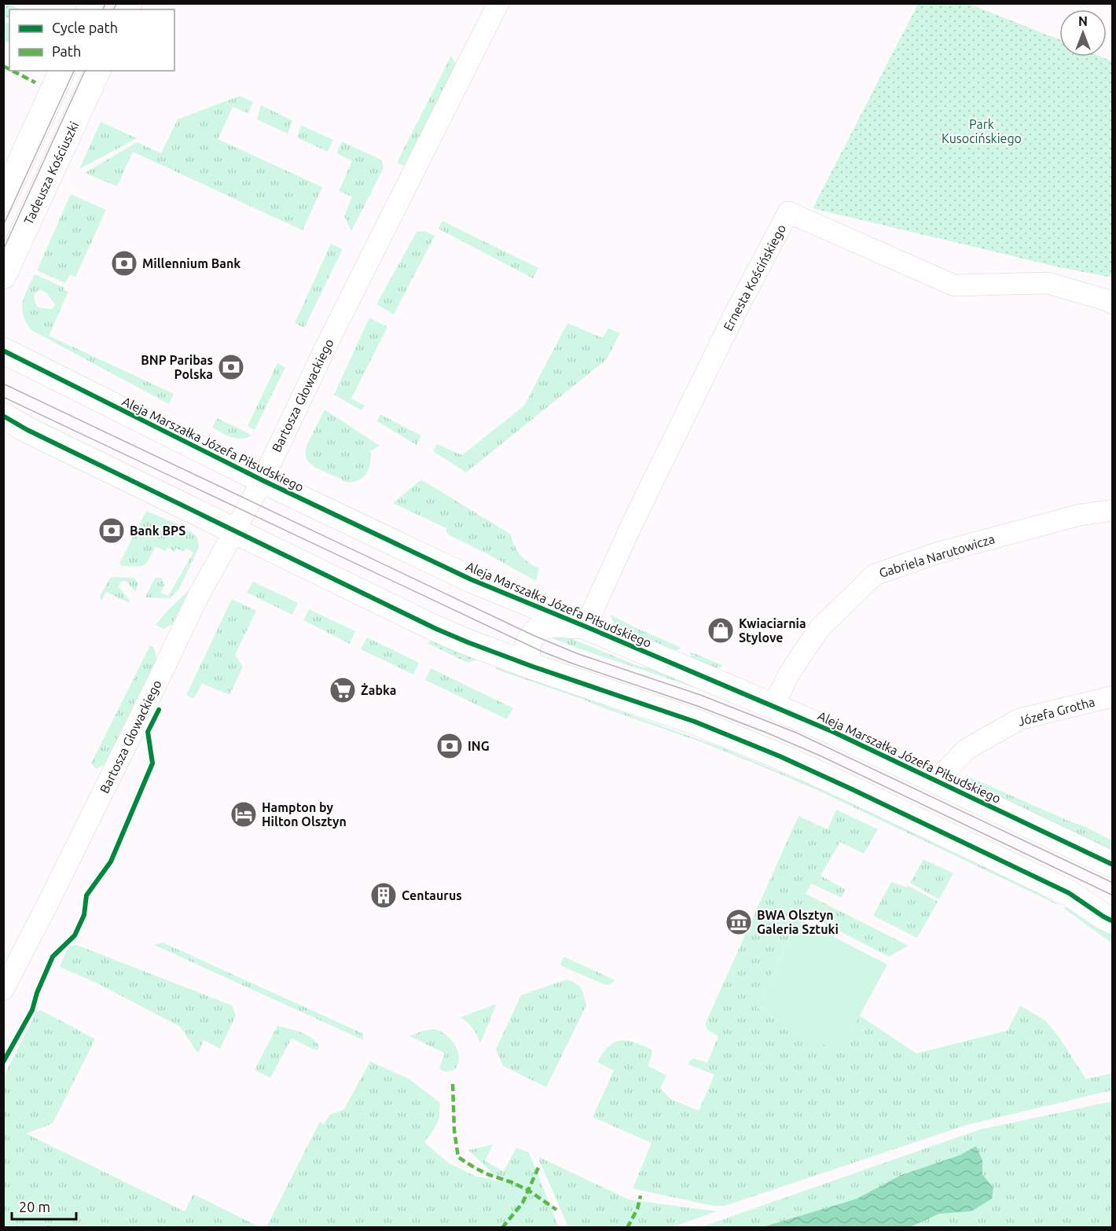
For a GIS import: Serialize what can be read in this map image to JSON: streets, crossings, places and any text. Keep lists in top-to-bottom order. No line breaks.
{"streets":{"street":["Tadeusza Kościuszki","Ernesta Kościńskiego","Bartosza Głowackiego","Aleja Marszałka Józefa Piłsudskiego","Gabriela Narutowicza","Józefa Grotha"]},"crossings":[["Ernesta Kościńskiego","Aleja Marszałka Józefa Piłsudskiego"],["Bartosza Głowackiego","Aleja Marszałka Józefa Piłsudskiego"],["Aleja Marszałka Józefa Piłsudskiego","Gabriela Narutowicza"],["Aleja Marszałka Józefa Piłsudskiego","Józefa Grotha"]],"parks":["Park Kusocińskiego"],"places":{"bank":["Millennium Bank","BNP Paribas Polska","Bank BPS","ING"],"shop":["Kwiaciarnia Stylove"],"supermarket":["Żabka"],"hotel":["Hampton by Hilton Olsztyn"],"building":["Centaurus"],"museum":["BWA Olsztyn Galeria Sztuki"]},"legend":["Cycle path","Path"],"scale_bar":"20 m","north":"top"}
